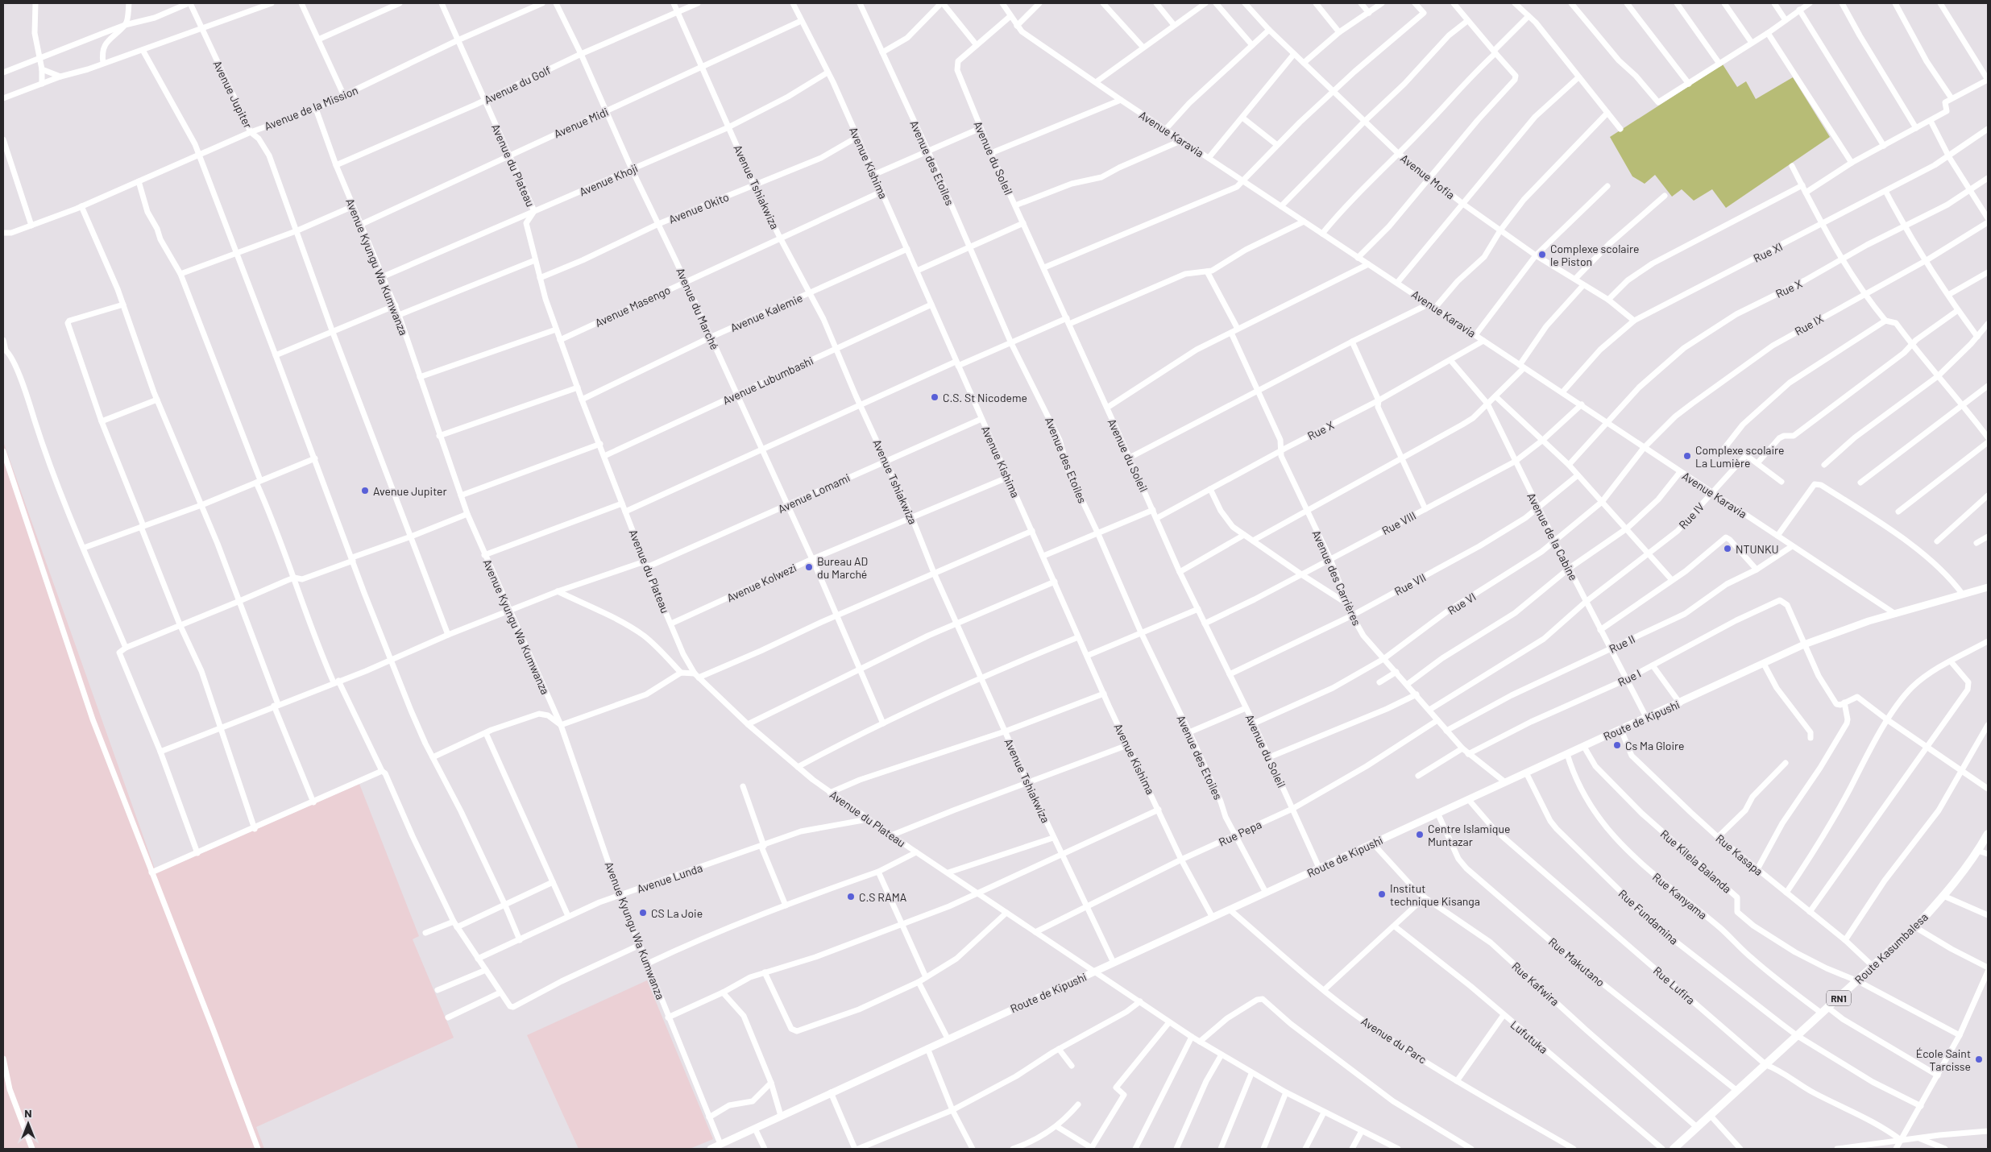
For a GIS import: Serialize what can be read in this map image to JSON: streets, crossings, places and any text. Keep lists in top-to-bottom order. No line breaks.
{"streets":{"highway":["Route Kasumbalesa","RN1"],"main road":["Route de Kipushi"],"street":["Avenue du Golf","Avenue Jupiter","Avenue de la Mission","Avenue Midi","Avenue Karavia","Avenue du Soleil","Avenue Kishima","Avenue des Etoiles","Avenue du Plateau","Avenue Mofia","Avenue Khoji","Avenue Tshiakwiza","Avenue Okito","Rue XI","Avenue Kyungu Wa Kumwanza","Rue X","Avenue Masengo","Avenue du Marché","Avenue Kalemie","Rue IX","Avenue Lubumbashi","Avenue Lomami","Rue IV","Rue VIII","Avenue de la Cabine","Avenue des Carrières","Avenue Kolwezi","Rue VII","Rue VI","Rue II","Rue I","Rue Pepa","Rue Kasapa","Rue Kilela Balanda","Avenue Lunda","Rue Kanyama","Rue Fundamina","Rue Makutano","Rue Kafwira","Rue Lufira","Lufutuka","Avenue du Parc"]},"crossings":[["Avenue du Golf","Avenue du Plateau"],["Avenue du Golf","Avenue Tshiakwiza"],["Avenue du Golf","Avenue Kyungu Wa Kumwanza"],["Avenue du Golf","Avenue du Marché"],["Avenue Jupiter","Avenue de la Mission"],["Avenue Jupiter","Avenue Lomami"],["Avenue de la Mission","Avenue du Plateau"],["Avenue de la Mission","Avenue Kyungu Wa Kumwanza"],["Avenue Midi","Avenue Kishima"],["Avenue Midi","Avenue du Plateau"],["Avenue Midi","Avenue Tshiakwiza"],["Avenue Midi","Avenue Kyungu Wa Kumwanza"],["Avenue Midi","Avenue du Marché"],["Avenue Karavia","Avenue du Soleil"],["Avenue Karavia","Rue XI"],["Avenue Karavia","Rue X"],["Avenue Karavia","Rue IX"],["Avenue Karavia","Rue IV"],["Avenue Karavia","Rue VIII"],["Avenue Karavia","Rue VI"],["Avenue Karavia","Rue II"],["Avenue Karavia","Route de Kipushi"],["Avenue du Soleil","Rue X"],["Avenue du Soleil","Rue VIII"],["Avenue du Soleil","Rue VII"],["Avenue du Soleil","Rue VI"],["Avenue du Soleil","Route de Kipushi"],["Avenue du Soleil","Rue Pepa"],["Avenue Kishima","Avenue Khoji"],["Avenue Kishima","Avenue Okito"],["Avenue Kishima","Avenue Masengo"],["Avenue Kishima","Avenue Kalemie"],["Avenue Kishima","Avenue Lubumbashi"],["Avenue Kishima","Avenue Lomami"],["Avenue Kishima","Avenue Kolwezi"],["Avenue Kishima","Route de Kipushi"],["Avenue Kishima","Rue Pepa"],["Avenue des Etoiles","Route de Kipushi"],["Avenue des Etoiles","Rue Pepa"],["Avenue du Plateau","Avenue Khoji"],["Avenue du Plateau","Avenue Okito"],["Avenue du Plateau","Avenue Masengo"],["Avenue du Plateau","Avenue Kalemie"],["Avenue du Plateau","Avenue Lubumbashi"],["Avenue du Plateau","Avenue Lomami"],["Avenue du Plateau","Avenue Kolwezi"],["Avenue du Plateau","Route de Kipushi"],["Avenue du Plateau","Rue Pepa"],["Avenue du Plateau","Avenue Lunda"],["Avenue Mofia","Rue XI"],["Avenue Khoji","Avenue Tshiakwiza"],["Avenue Khoji","Avenue Kyungu Wa Kumwanza"],["Avenue Khoji","Avenue du Marché"],["Avenue Tshiakwiza","Avenue Okito"],["Avenue Tshiakwiza","Avenue Masengo"],["Avenue Tshiakwiza","Avenue Kalemie"],["Avenue Tshiakwiza","Avenue Lubumbashi"],["Avenue Tshiakwiza","Avenue Lomami"],["Avenue Tshiakwiza","Avenue Kolwezi"],["Avenue Tshiakwiza","Route de Kipushi"],["Avenue Tshiakwiza","Rue Pepa"],["Avenue Okito","Avenue du Marché"],["Avenue Kyungu Wa Kumwanza","Avenue Lomami"],["Avenue Kyungu Wa Kumwanza","Route de Kipushi"],["Avenue Kyungu Wa Kumwanza","Avenue Lunda"],["Rue X","Avenue de la Cabine"],["Rue X","Avenue des Carrières"],["Avenue Masengo","Avenue du Marché"],["Avenue du Marché","Avenue Kalemie"],["Avenue du Marché","Avenue Lubumbashi"],["Avenue du Marché","Avenue Lomami"],["Avenue du Marché","Avenue Kolwezi"],["Rue IX","Rue VI"],["Rue IV","Avenue de la Cabine"],["Rue IV","Avenue des Carrières"],["Rue VIII","Avenue de la Cabine"],["Rue VIII","Avenue des Carrières"],["Avenue de la Cabine","Rue VII"],["Avenue de la Cabine","Rue VI"],["Avenue de la Cabine","Rue II"],["Avenue de la Cabine","Rue I"],["Avenue de la Cabine","Route de Kipushi"],["Avenue des Carrières","Rue VII"],["Avenue des Carrières","Rue VI"],["Avenue des Carrières","Rue II"],["Avenue des Carrières","Rue I"],["Avenue des Carrières","Route de Kipushi"],["Avenue des Carrières","Rue Pepa"],["Rue I","Route de Kipushi"],["Route de Kipushi","Rue Kasapa"],["Route de Kipushi","Rue Kilela Balanda"],["Route de Kipushi","Rue Kanyama"],["Route de Kipushi","Rue Fundamina"],["Route de Kipushi","Rue Makutano"],["Route de Kipushi","Rue Kafwira"],["Route de Kipushi","Rue Lufira"],["Route de Kipushi","Avenue du Parc"],["Rue Kasapa","Route Kasumbalesa"],["Rue Kilela Balanda","Route Kasumbalesa"],["Rue Kanyama","Route Kasumbalesa"],["Rue Fundamina","Route Kasumbalesa"],["Route Kasumbalesa","Rue Makutano"],["Route Kasumbalesa","Rue Kafwira"],["Route Kasumbalesa","Rue Lufira"]],"places":["Complexe scolaire le Piston","C.S. St Nicodeme","Complexe scolaire La Lumière","Avenue Jupiter","NTUNKU","Bureau AD du Marché","Cs Ma Gloire","Centre Islamique Muntazar","Institut technique Kisanga","C.S RAMA","CS La Joie","École Saint Tarcisse"],"north":"top"}
